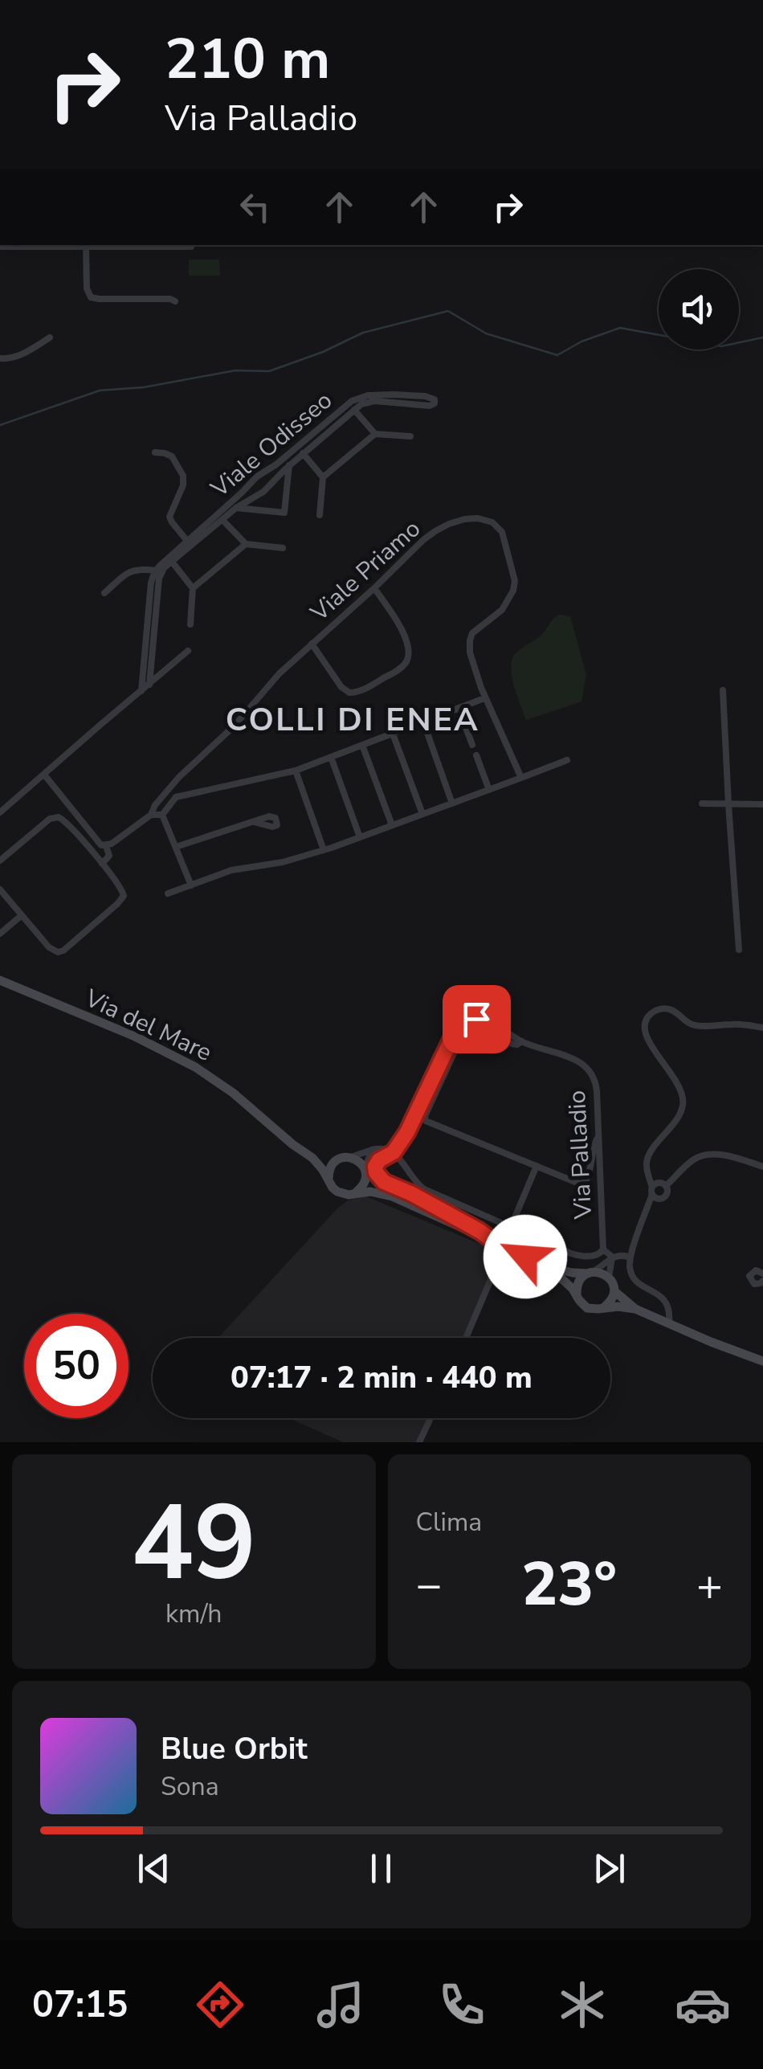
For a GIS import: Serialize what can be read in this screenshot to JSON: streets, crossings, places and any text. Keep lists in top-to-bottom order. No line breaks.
{"streets":{"main road":["Via del Mare"],"street":["Viale Odisseo","Viale Priamo","Via Palladio"]},"crossings":[["Via del Mare","Via Palladio"]],"districts":["COLLI DI ENEA"],"page":{"turn":["210 m","Via Palladio"],"limit":"50","trip":"07:17 · 2 min · 440 m","tile":[["49","km/h"],"Clima"],"heat":["−","23°","+"],"song":["Blue Orbit","Sona"],"tabs":"07:15"}}
